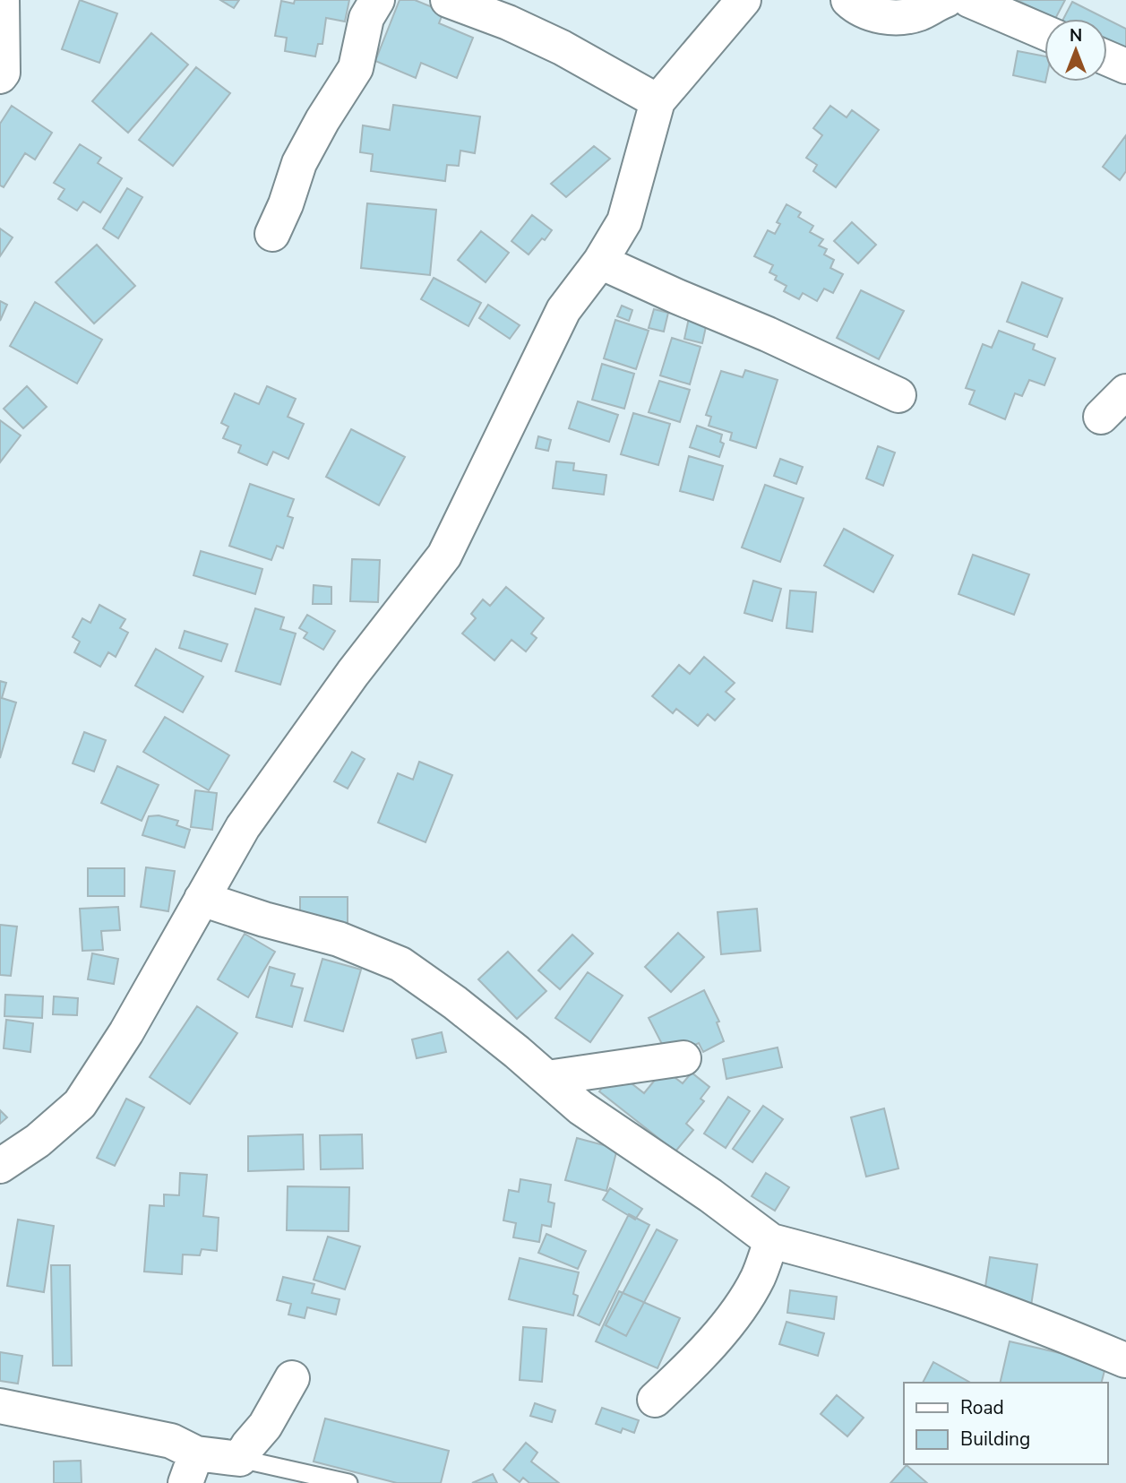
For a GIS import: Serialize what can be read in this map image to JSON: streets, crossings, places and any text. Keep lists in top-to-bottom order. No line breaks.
{"legend":["Road","Building"],"north":"top"}
